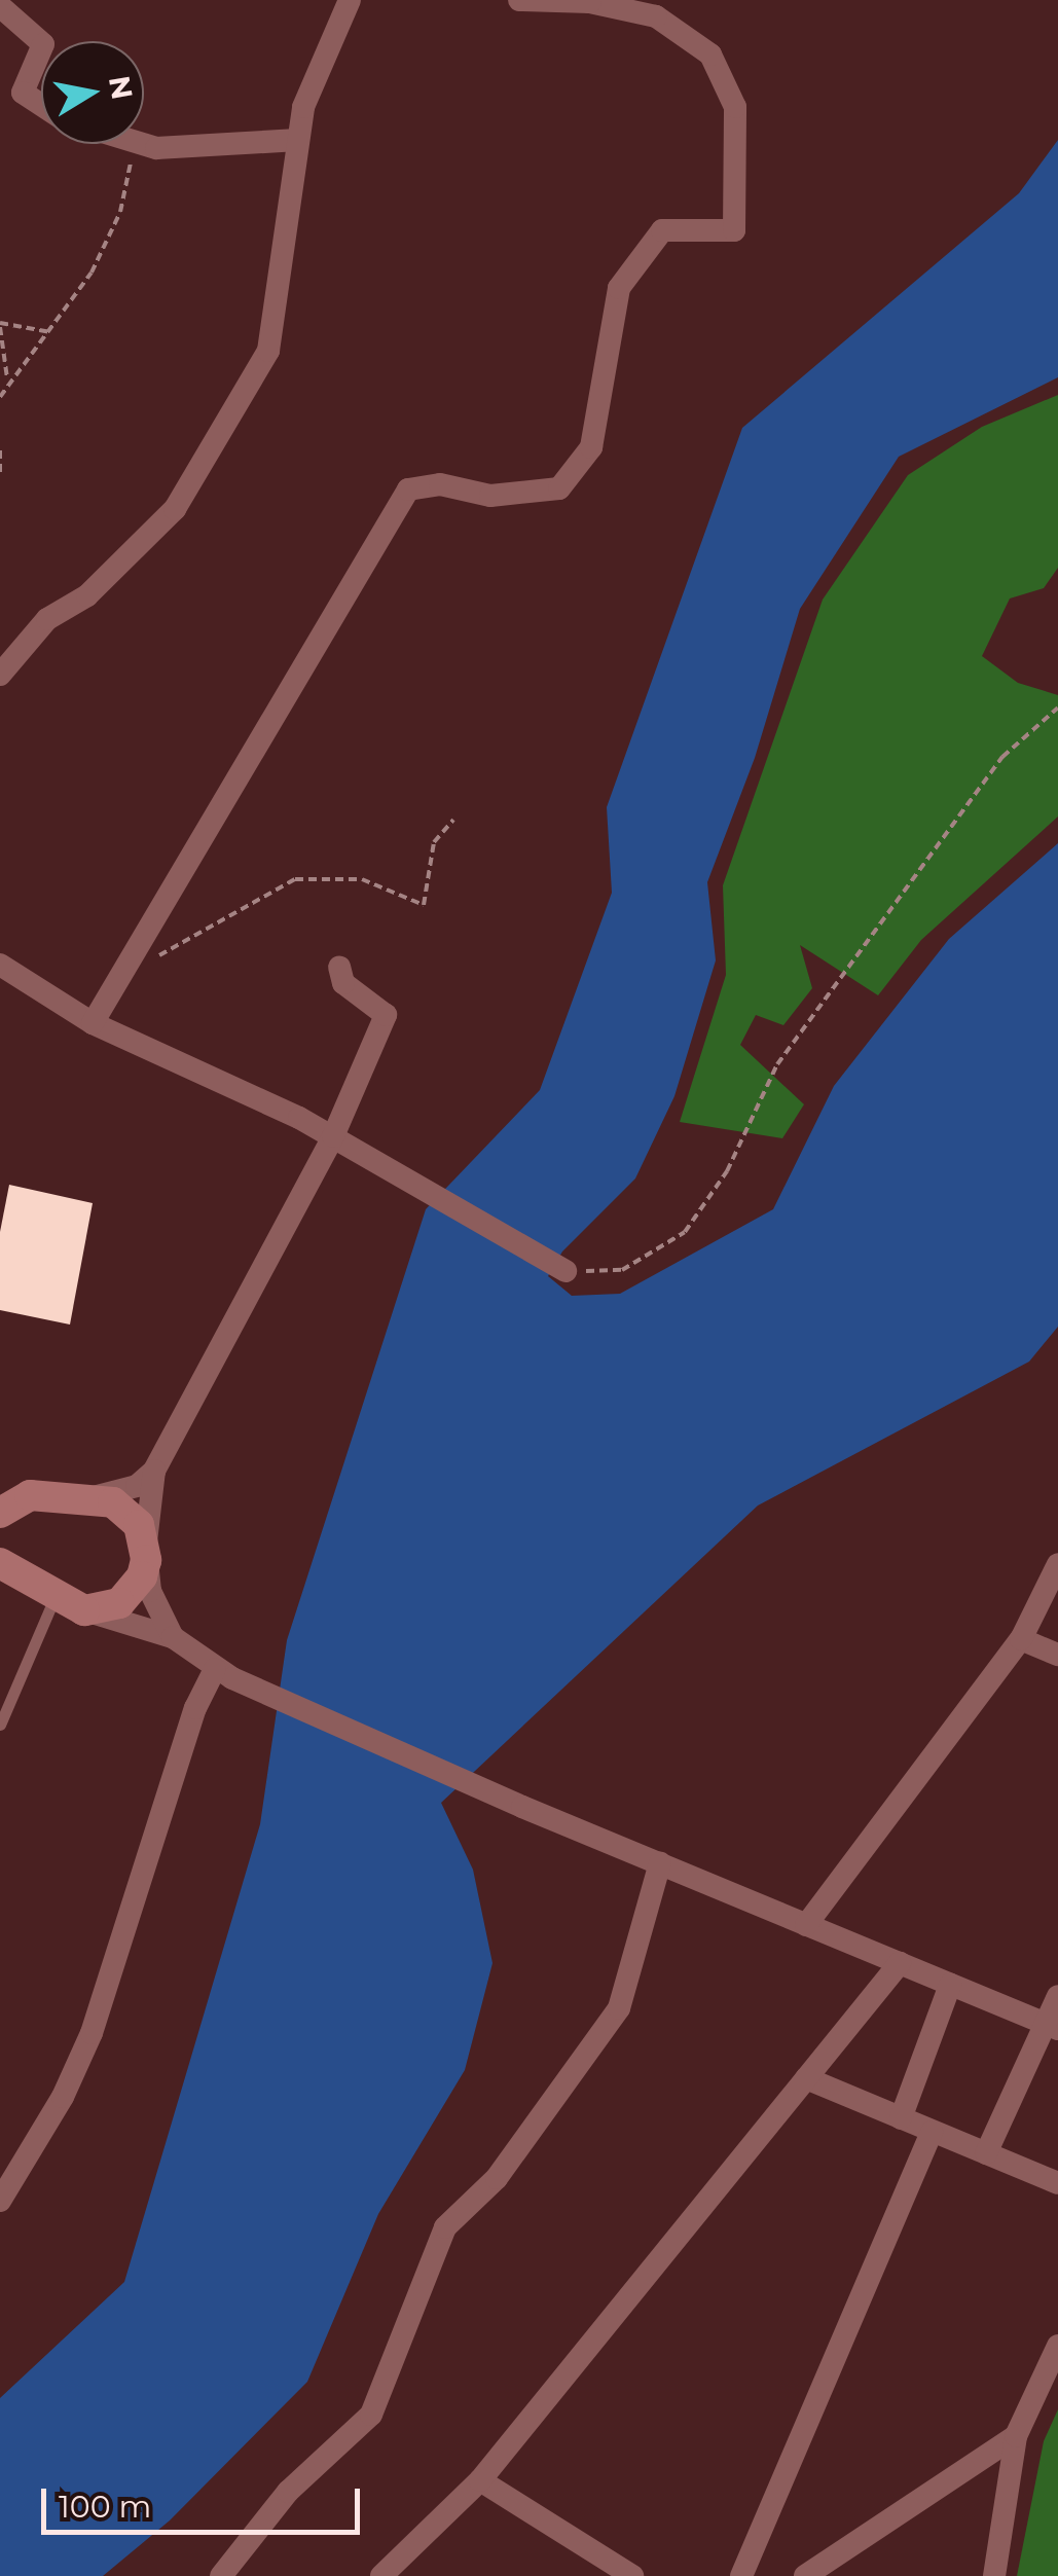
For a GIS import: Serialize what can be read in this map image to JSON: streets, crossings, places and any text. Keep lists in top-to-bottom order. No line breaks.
{"scale_bar":"100 m","north":"right"}
